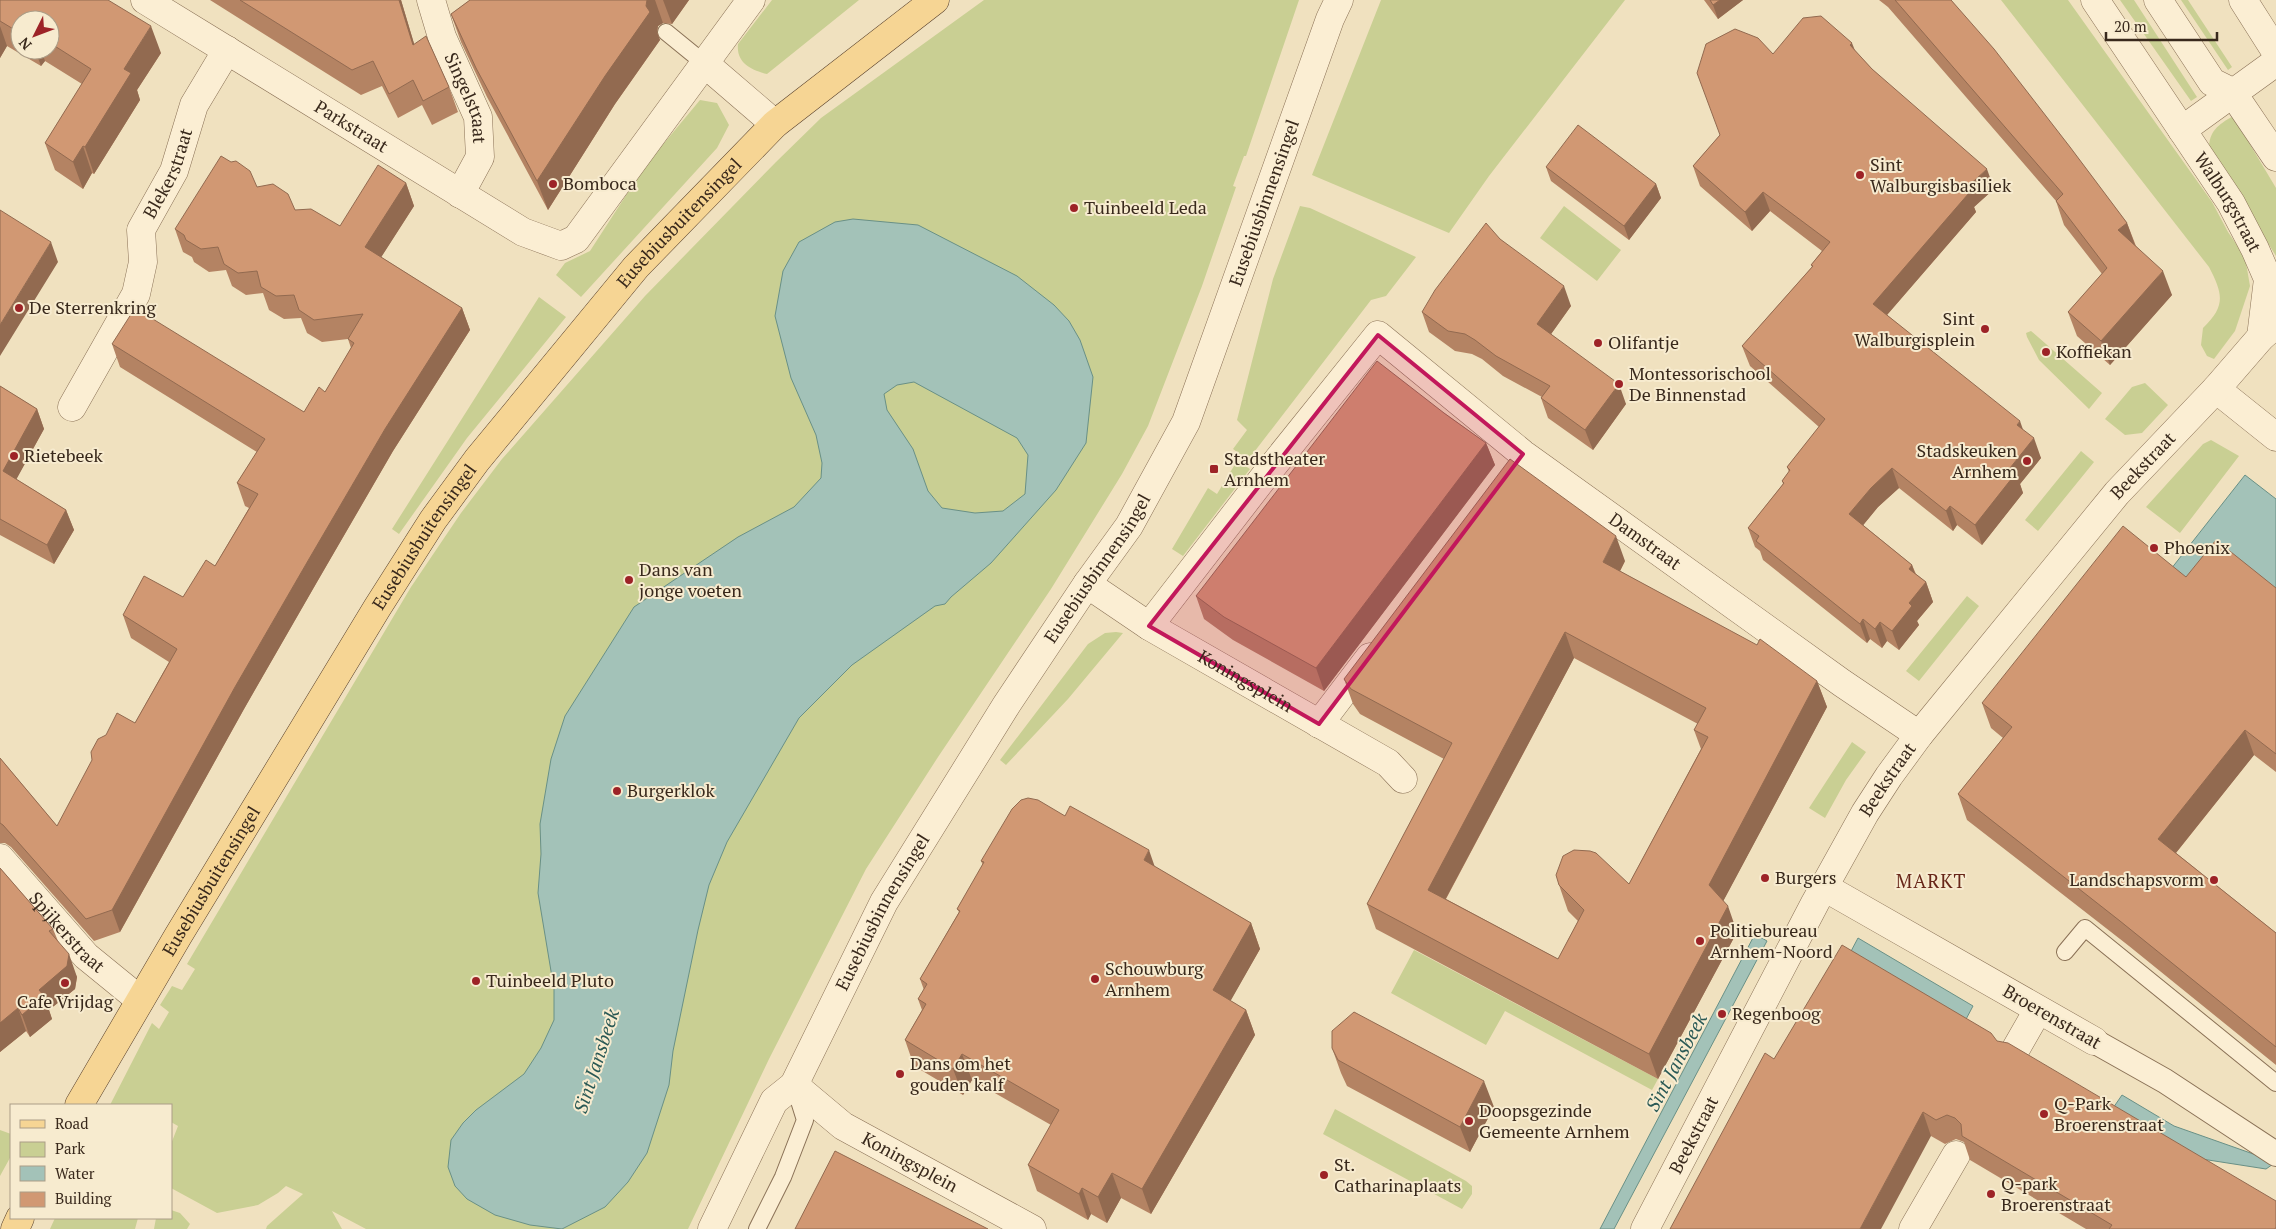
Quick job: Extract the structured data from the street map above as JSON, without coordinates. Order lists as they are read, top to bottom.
{
  "streets": {
    "main road": ["Eusebiusbuitensingel"],
    "street": [
      "Singelstraat",
      "Parkstraat",
      "Blekerstraat",
      "Eusebiusbinnensingel",
      "Walburgstraat",
      "Beekstraat",
      "Damstraat",
      "Koningsplein",
      "Spijkerstraat",
      "Broerenstraat"
    ]
  },
  "crossings": [
    ["Singelstraat", "Parkstraat"],
    ["Parkstraat", "Blekerstraat"],
    ["Eusebiusbinnensingel", "Koningsplein"],
    ["Walburgstraat", "Beekstraat"],
    ["Eusebiusbuitensingel", "Spijkerstraat"],
    ["Beekstraat", "Damstraat"],
    ["Beekstraat", "Broerenstraat"],
    ["Damstraat", "Koningsplein"]
  ],
  "districts": ["MARKT"],
  "water": ["Sint Jansbeek"],
  "places": {
    "other": [
      "Sint Walburgisbasiliek",
      "Bomboca",
      "Tuinbeeld Leda",
      "De Sterrenkring",
      "Sint Walburgisplein",
      "Olifantje",
      "Koffiekan",
      "Montessorischool De Binnenstad",
      "Rietebeek",
      "Stadskeuken Arnhem",
      "Phoenix",
      "Dans van jonge voeten",
      "Burgerklok",
      "Burgers",
      "Landschapsvorm",
      "Politiebureau Arnhem-Noord",
      "Schouwburg Arnhem",
      "Tuinbeeld Pluto",
      "Cafe Vrijdag",
      "Regenboog",
      "Dans om het gouden kalf",
      "Q-Park Broerenstraat",
      "Doopsgezinde Gemeente Arnhem",
      "St. Catharinaplaats",
      "Q-park Broerenstraat"
    ],
    "transit": ["Stadstheater Arnhem"]
  },
  "legend": [
    "Road",
    "Park",
    "Water",
    "Building"
  ],
  "scale_bar": "20 m",
  "north": "bottom left"
}
